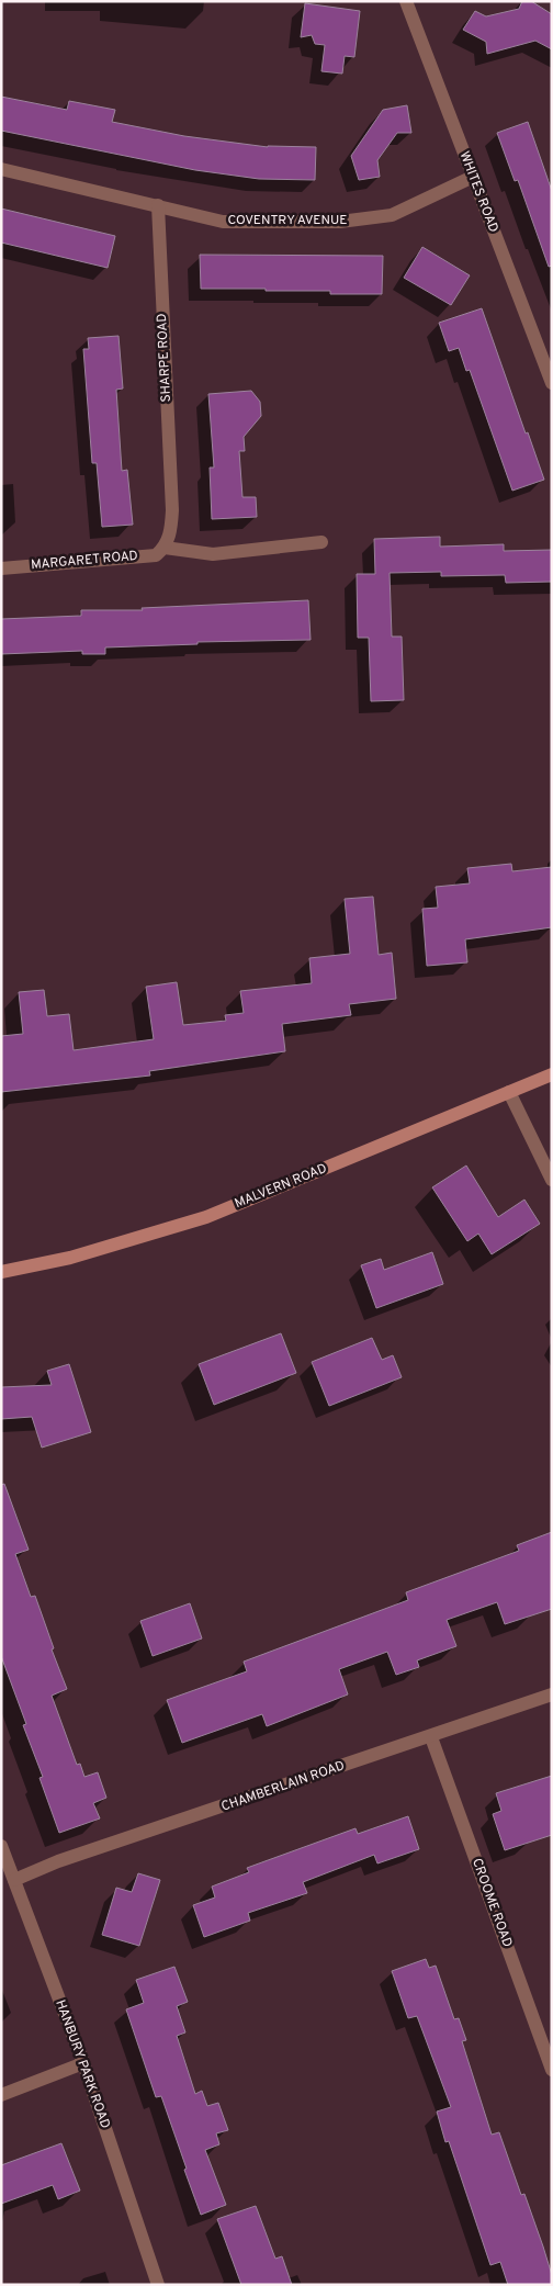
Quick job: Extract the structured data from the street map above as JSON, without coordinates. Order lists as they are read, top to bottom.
{
  "streets": {
    "main road": ["MALVERN ROAD"],
    "street": [
      "WHITES ROAD",
      "COVENTRY AVENUE",
      "SHARPE ROAD",
      "MARGARET ROAD",
      "CHAMBERLAIN ROAD",
      "CROOME ROAD",
      "HANBURY PARK ROAD"
    ]
  },
  "crossings": [
    ["WHITES ROAD", "COVENTRY AVENUE"],
    ["COVENTRY AVENUE", "SHARPE ROAD"],
    ["SHARPE ROAD", "MARGARET ROAD"],
    ["CHAMBERLAIN ROAD", "CROOME ROAD"],
    ["CHAMBERLAIN ROAD", "HANBURY PARK ROAD"]
  ]
}
